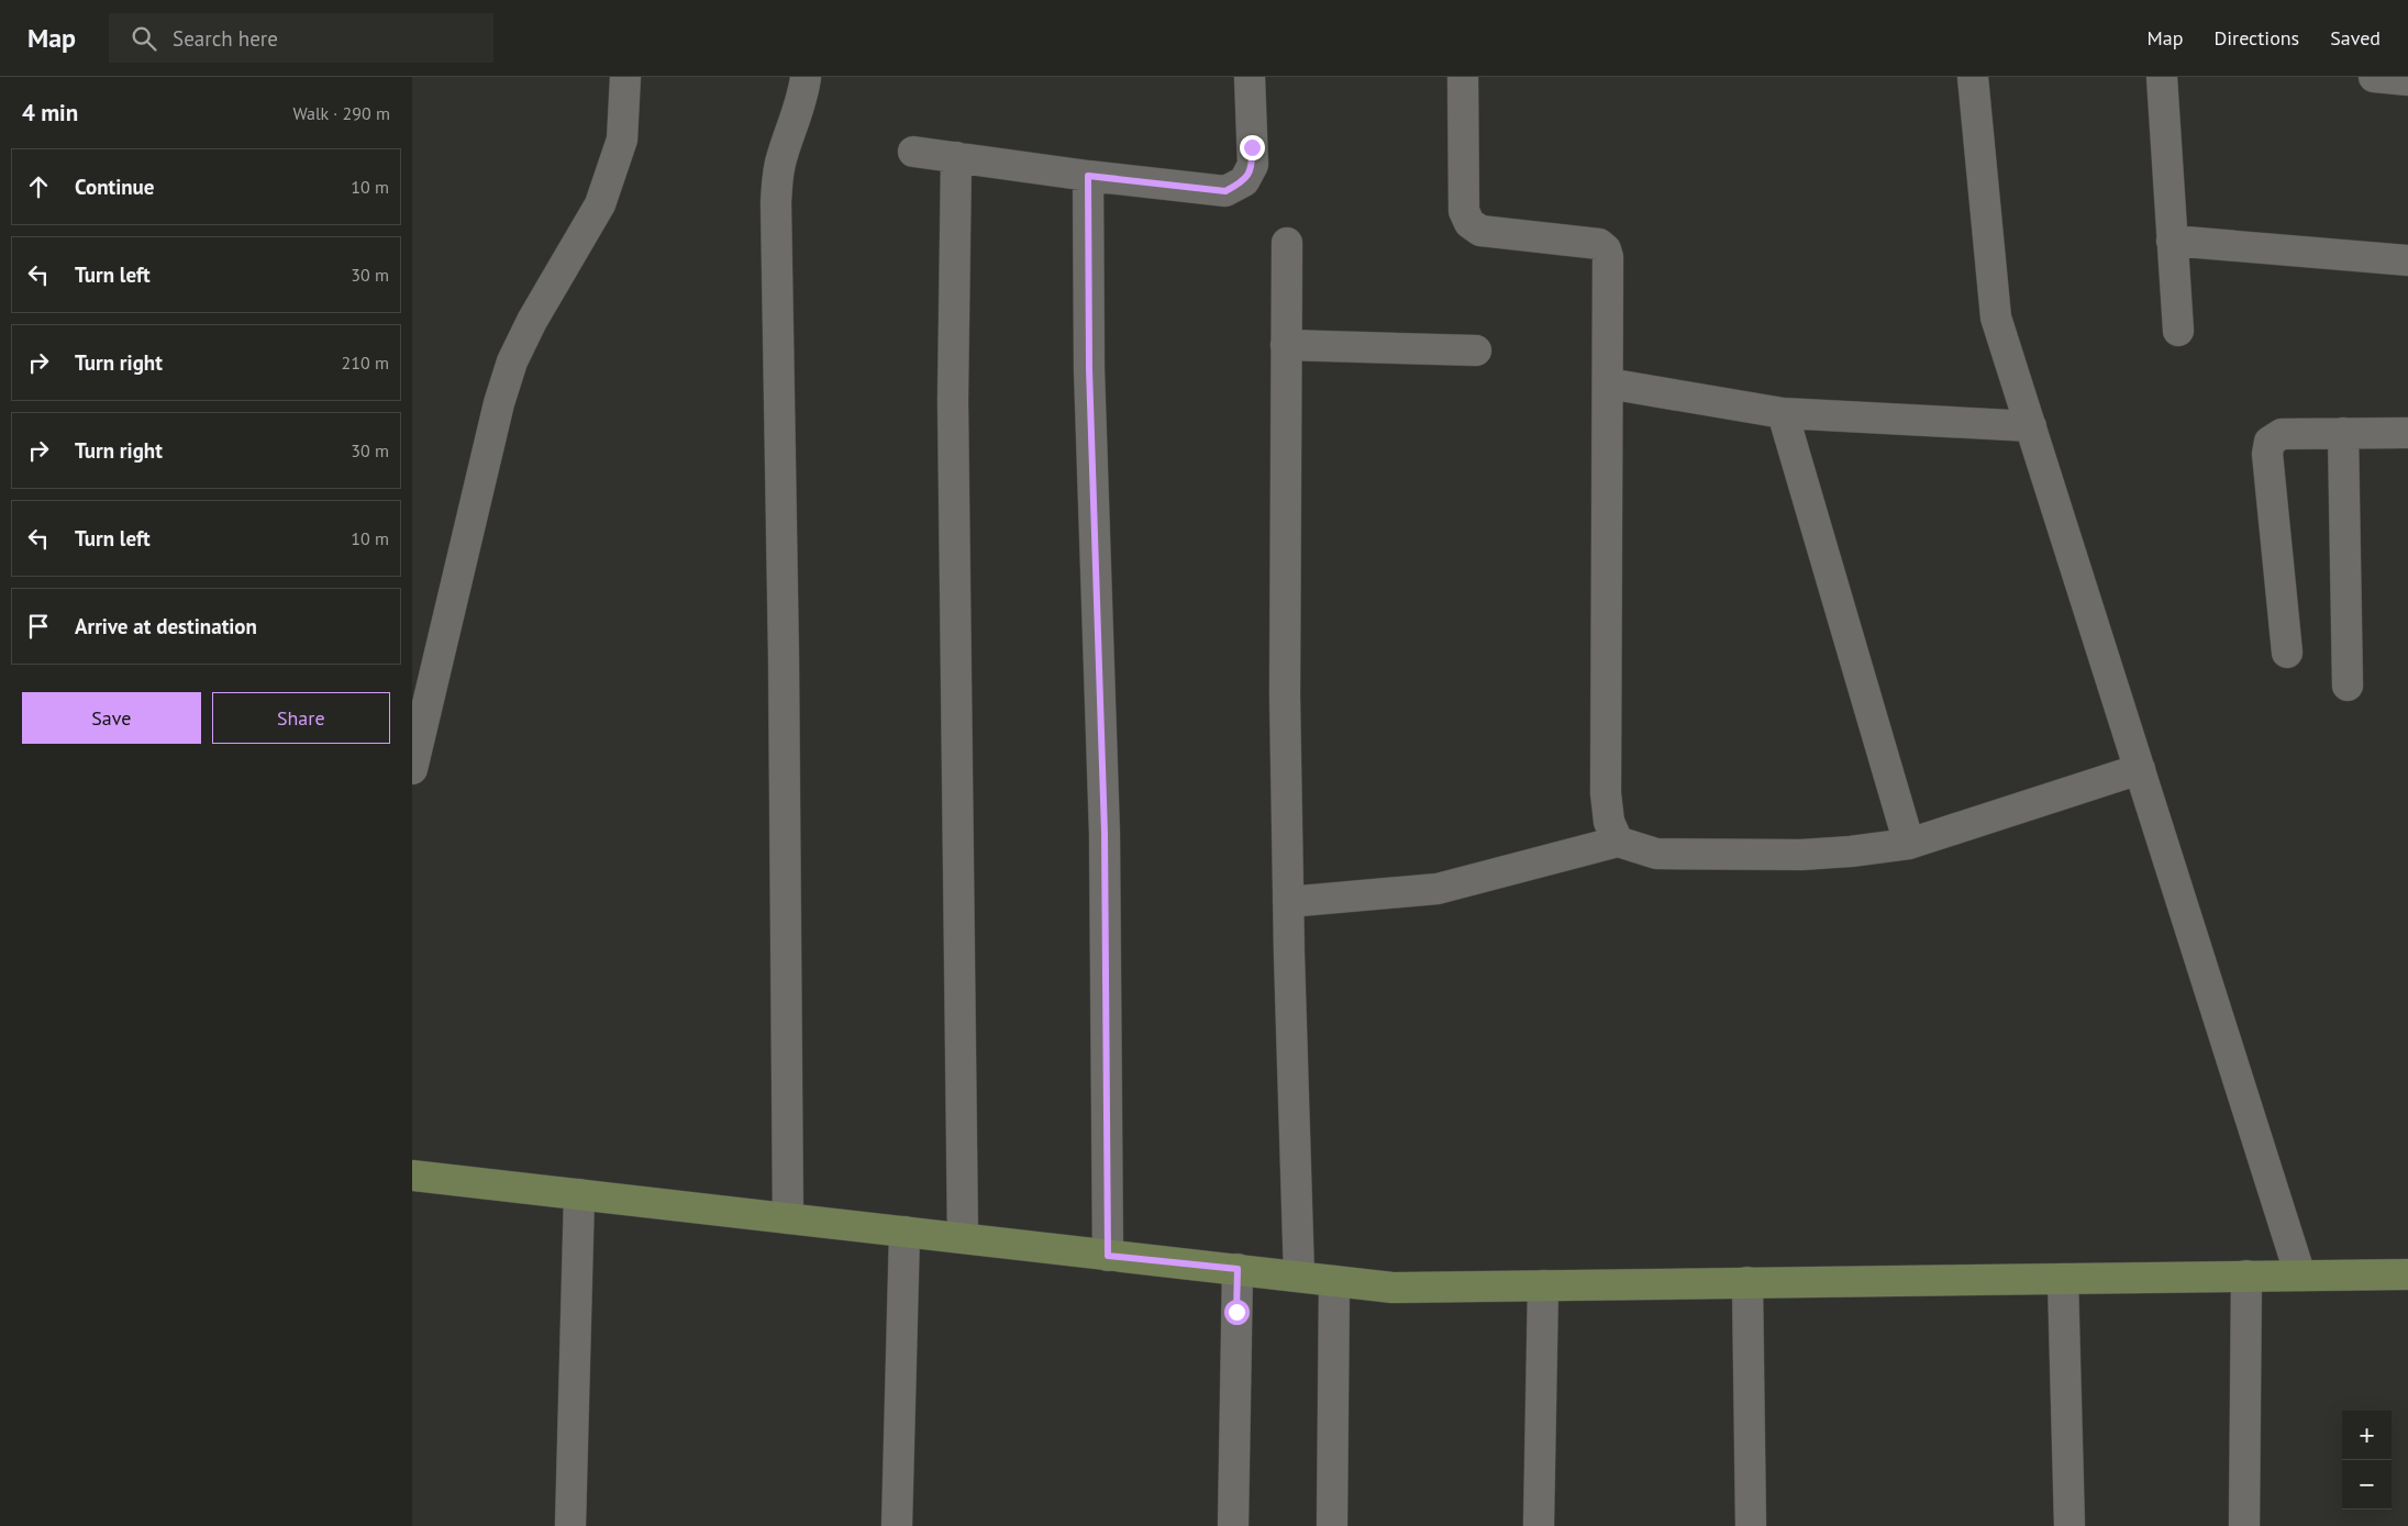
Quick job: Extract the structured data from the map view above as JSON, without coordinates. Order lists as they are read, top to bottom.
{
  "page": {
    "header": "Map",
    "search": "Search here",
    "nav": ["Map", "Directions", "Saved"],
    "heading": ["4 min", "Walk · 290 m"],
    "list": [
      ["Continue", "10 m"],
      ["Turn left", "30 m"],
      ["Turn right", "210 m"],
      ["Turn right", "30 m"],
      ["Turn left", "10 m"],
      "Arrive at destination"
    ],
    "buttons": ["Save", "Share"],
    "map_buttons": ["+", "−"]
  }
}
